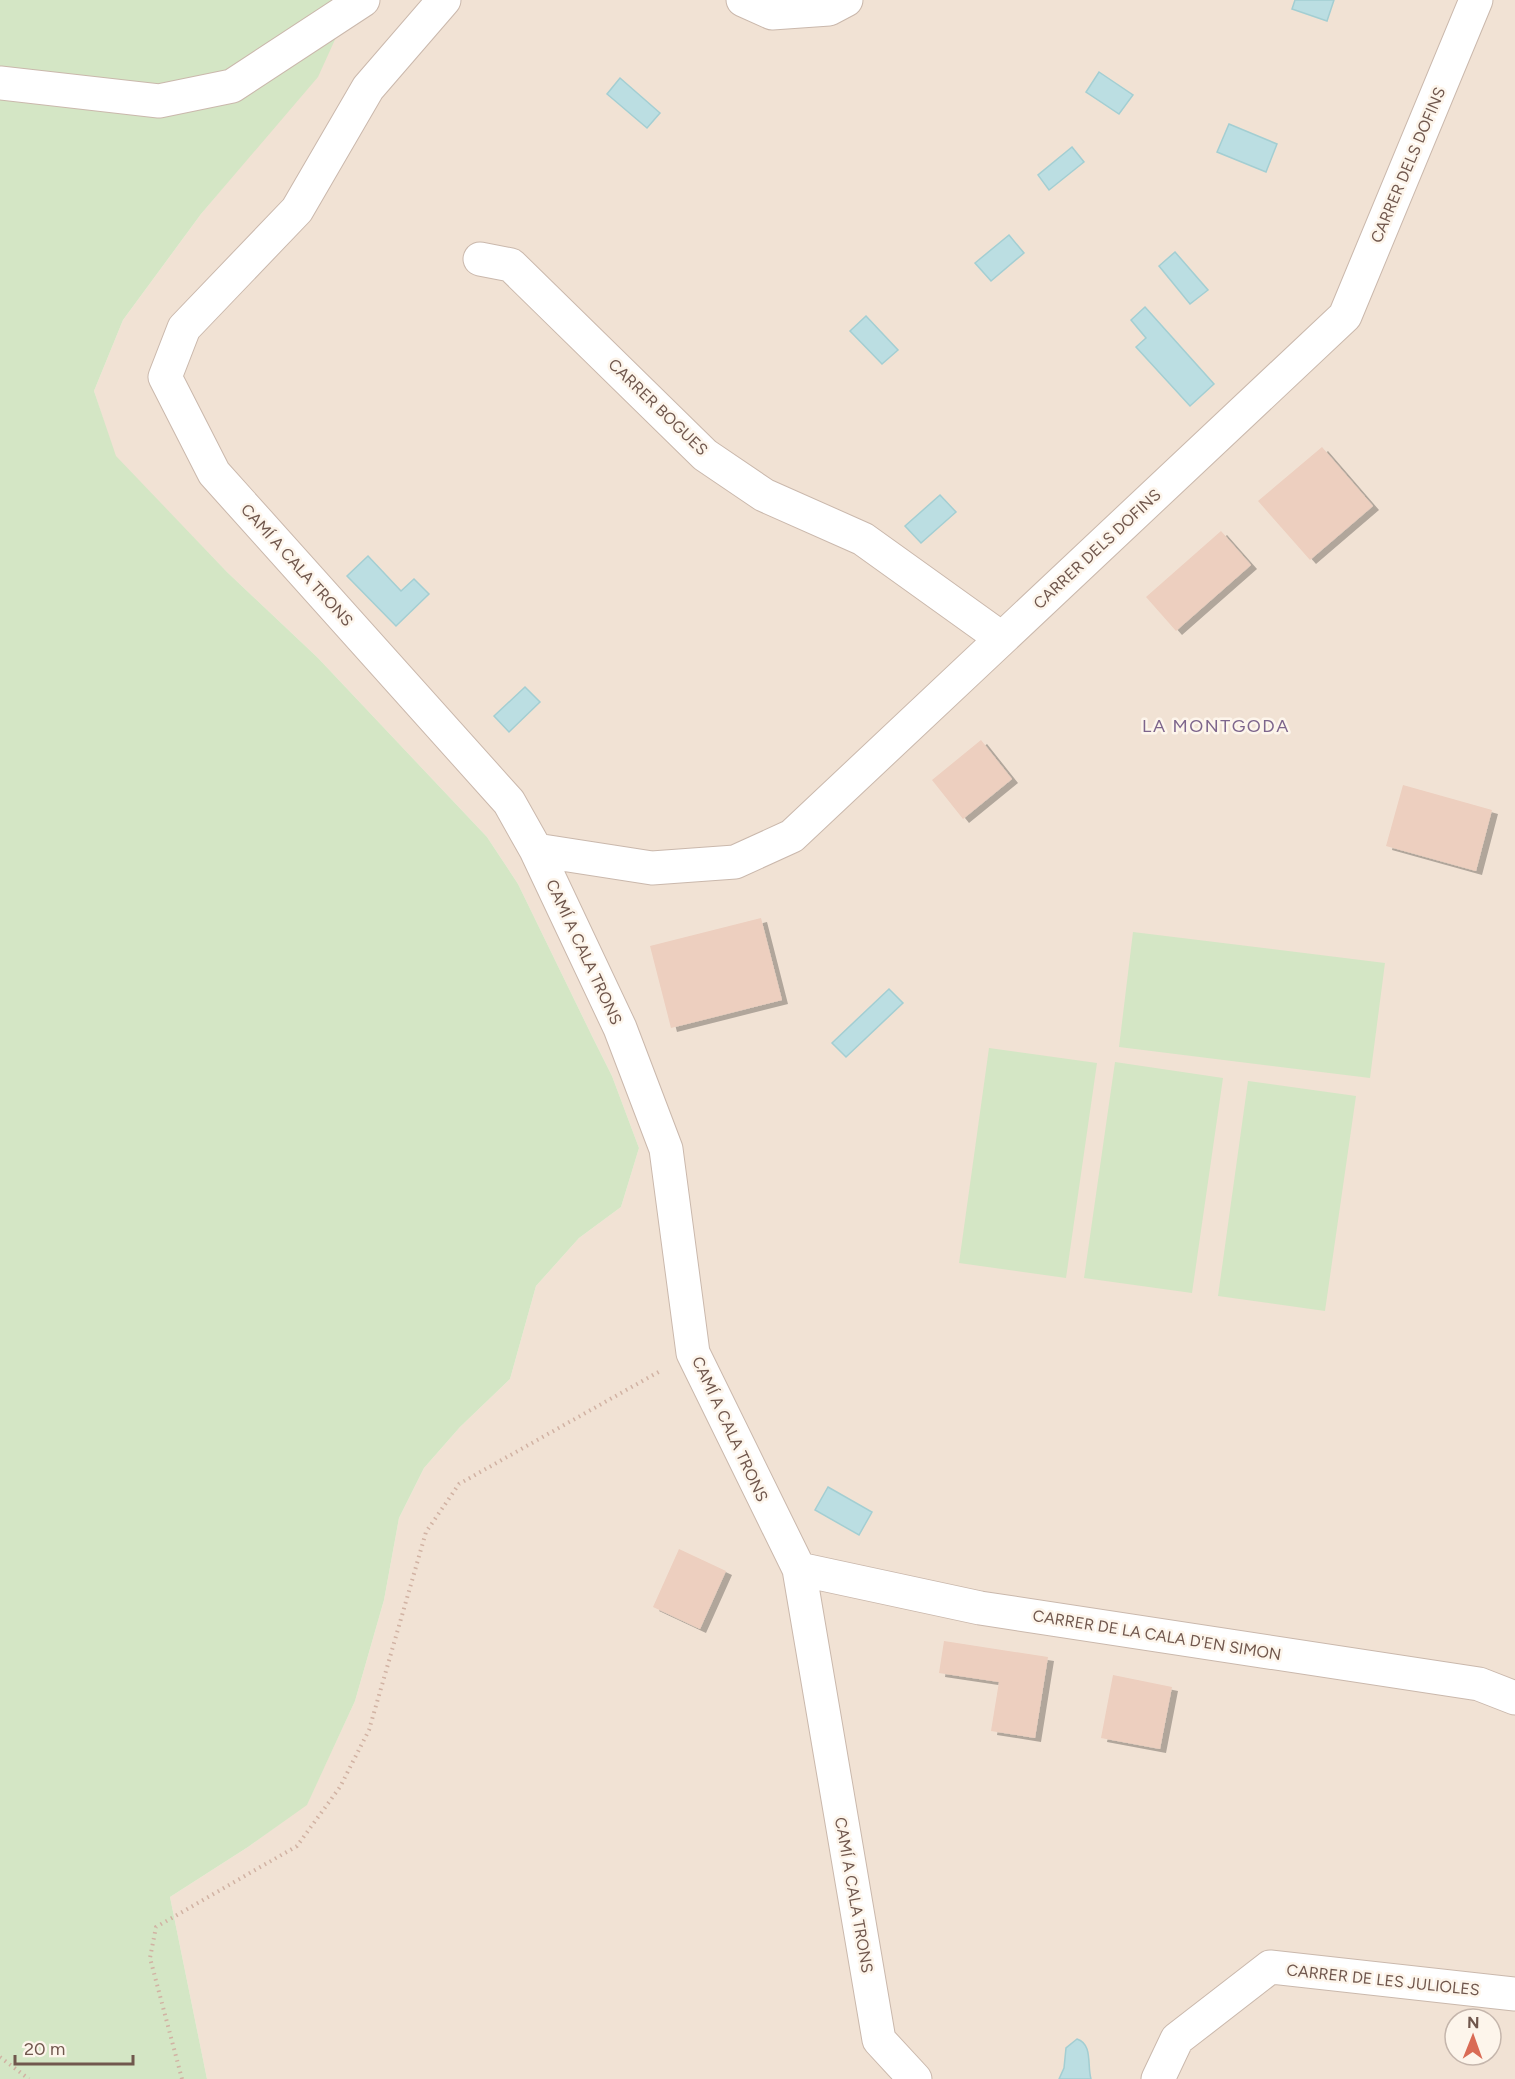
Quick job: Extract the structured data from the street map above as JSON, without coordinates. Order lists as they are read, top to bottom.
{
  "streets": {
    "street": [
      "CARRER DELS DOFINS",
      "CARRER BOGUES",
      "CAMÍ A CALA TRONS",
      "CARRER DE LA CALA D'EN SIMON",
      "CARRER DE LES JULIOLES"
    ]
  },
  "crossings": [
    ["CARRER DELS DOFINS", "CARRER BOGUES"],
    ["CARRER DELS DOFINS", "CAMÍ A CALA TRONS"],
    ["CAMÍ A CALA TRONS", "CARRER DE LA CALA D'EN SIMON"]
  ],
  "districts": ["LA MONTGODA"],
  "scale_bar": "20 m",
  "north": "top"
}
